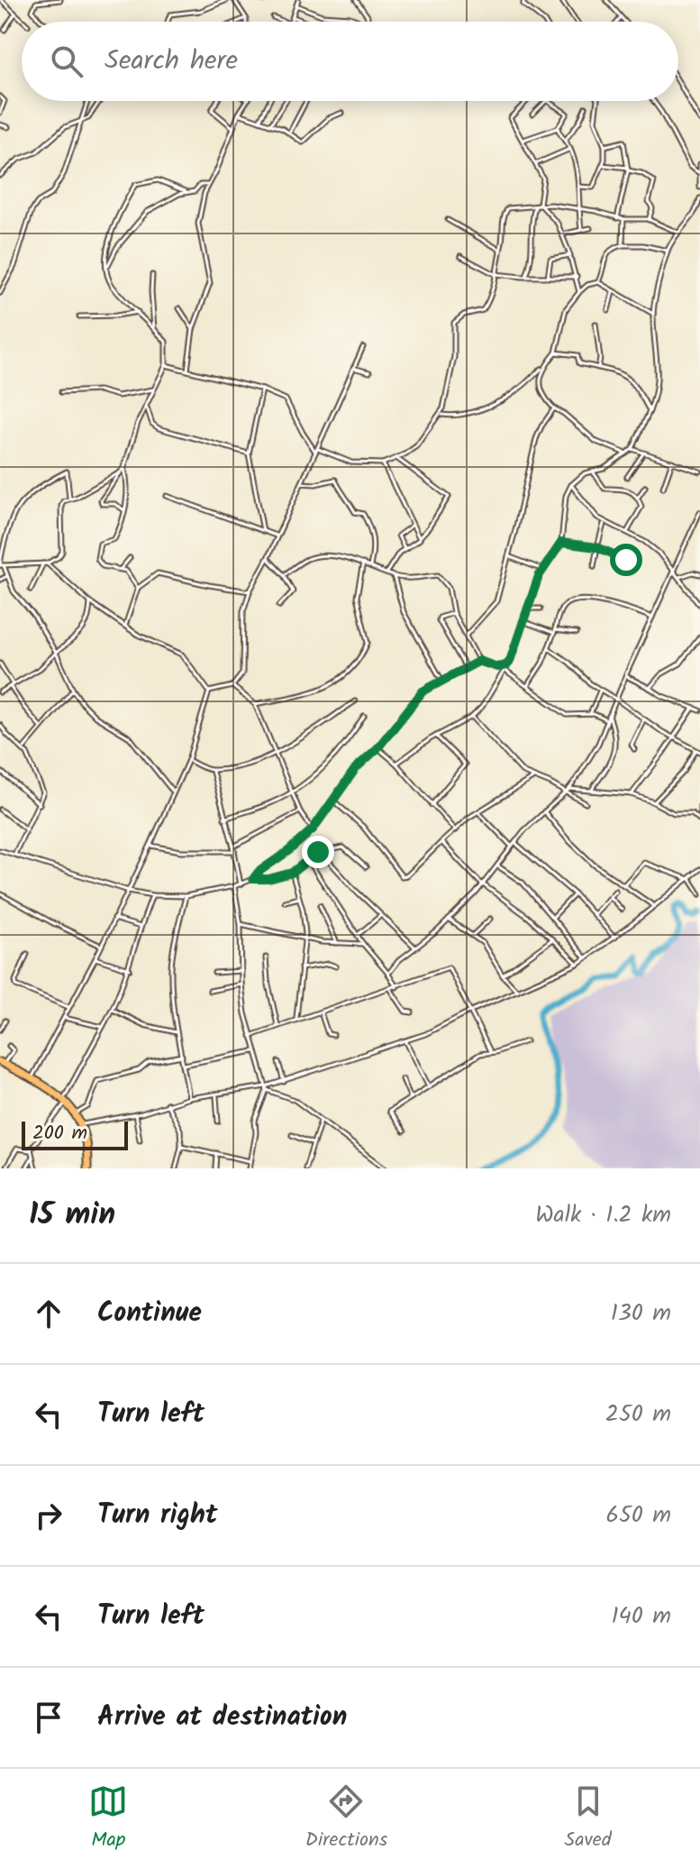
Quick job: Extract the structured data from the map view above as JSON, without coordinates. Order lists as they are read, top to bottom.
{
  "scale_bar": "200 m",
  "page": {
    "search": "Search here",
    "scale": "200 m",
    "heading": ["15 min", "Walk · 1.2 km"],
    "list": [
      ["Continue", "130 m"],
      ["Turn left", "250 m"],
      ["Turn right", "650 m"],
      ["Turn left", "140 m"],
      "Arrive at destination"
    ],
    "nav": ["Map", "Directions", "Saved"]
  }
}
